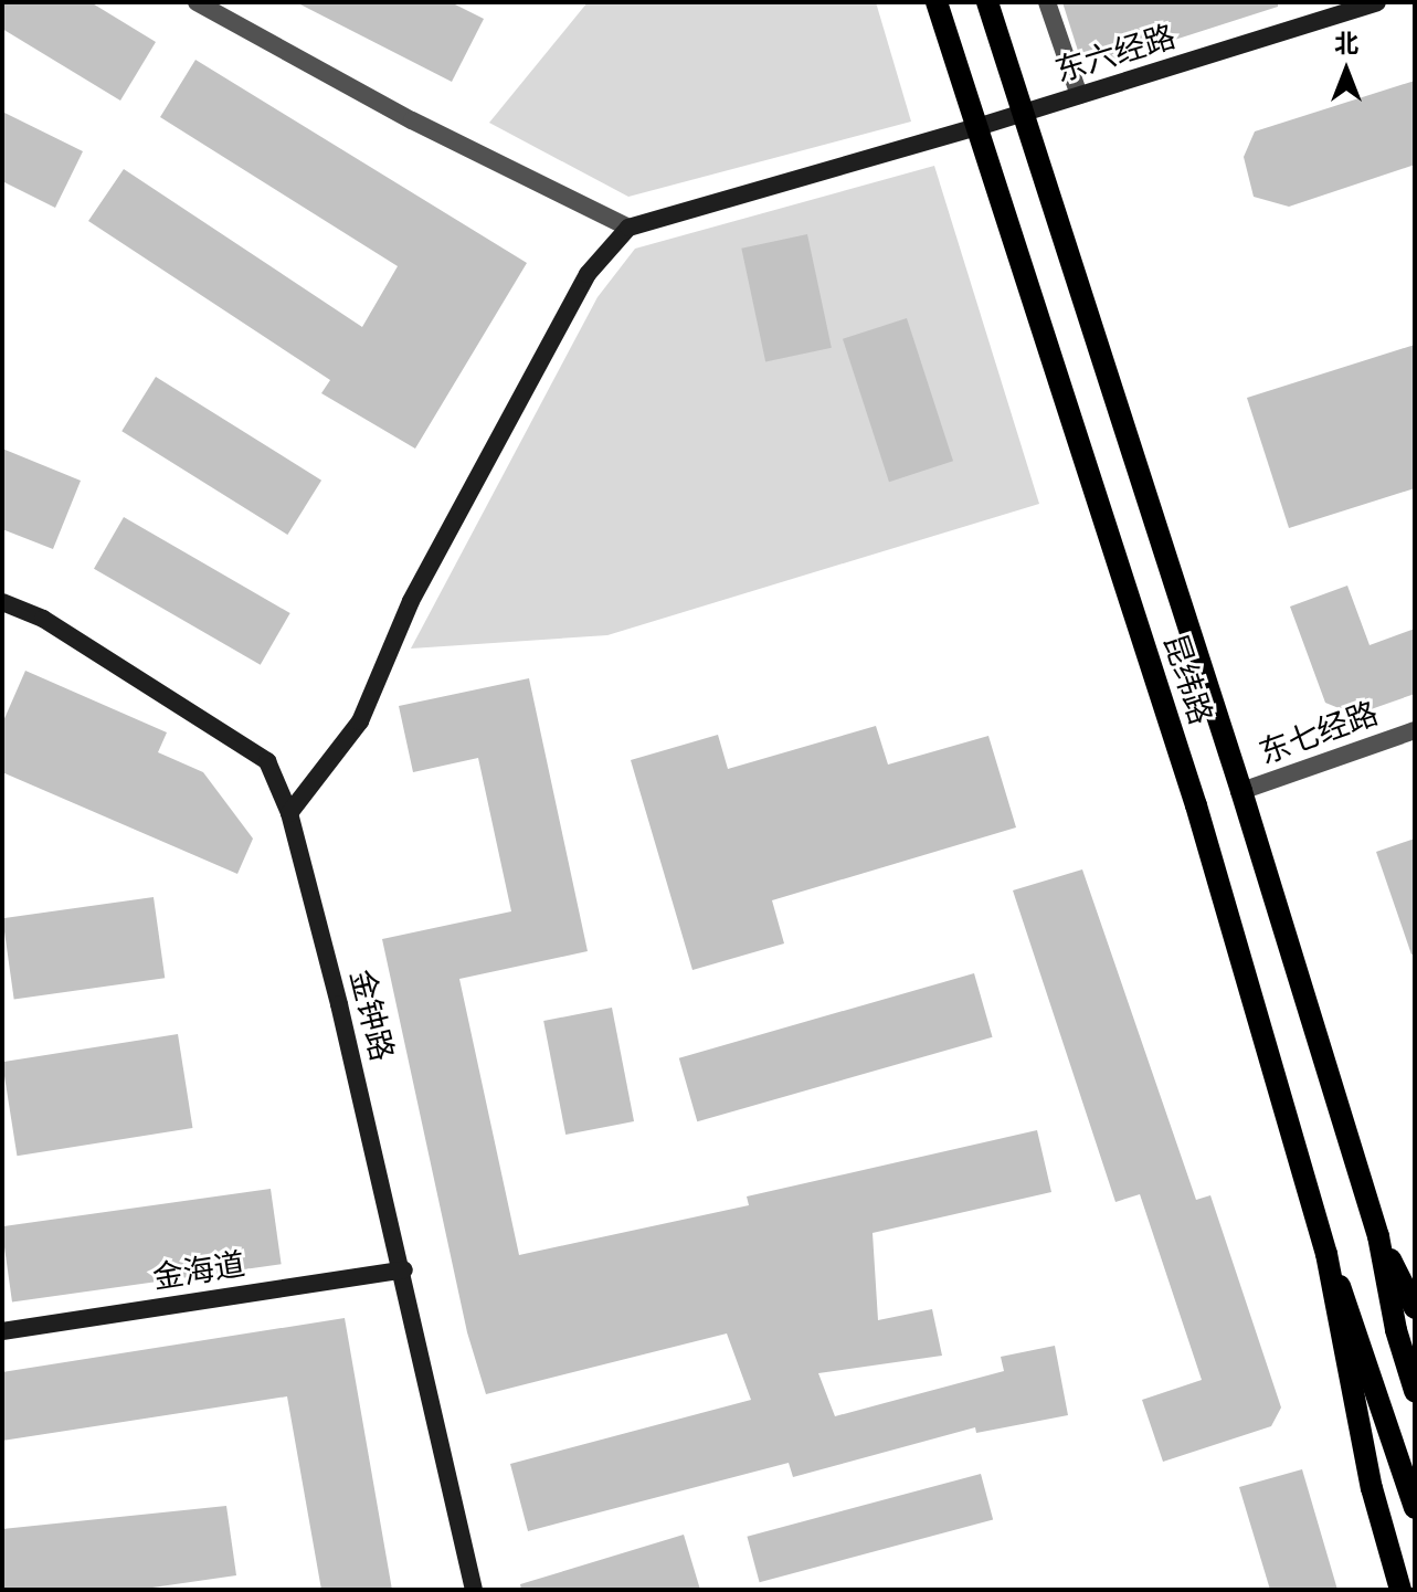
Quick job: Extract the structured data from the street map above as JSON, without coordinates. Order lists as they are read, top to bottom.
{
  "streets": {
    "main road": ["昆纬路"],
    "street": [
      "东六经路",
      "东七经路",
      "金钟路",
      "金海道"
    ]
  },
  "crossings": [
    ["东六经路", "昆纬路"],
    ["昆纬路", "东七经路"],
    ["金钟路", "金海道"]
  ],
  "north": "top"
}
